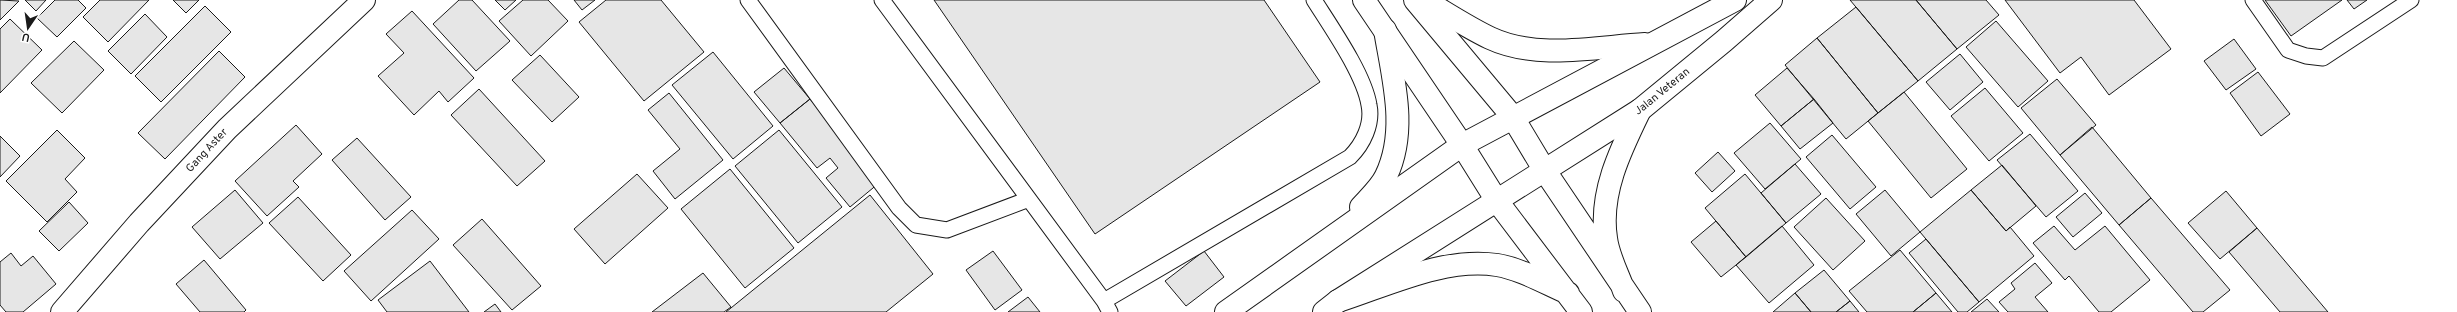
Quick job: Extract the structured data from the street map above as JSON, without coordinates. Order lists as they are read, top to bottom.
{
  "streets": {
    "main road": ["Jalan Veteran", "Gang Aster"]
  },
  "north": "bottom"
}
